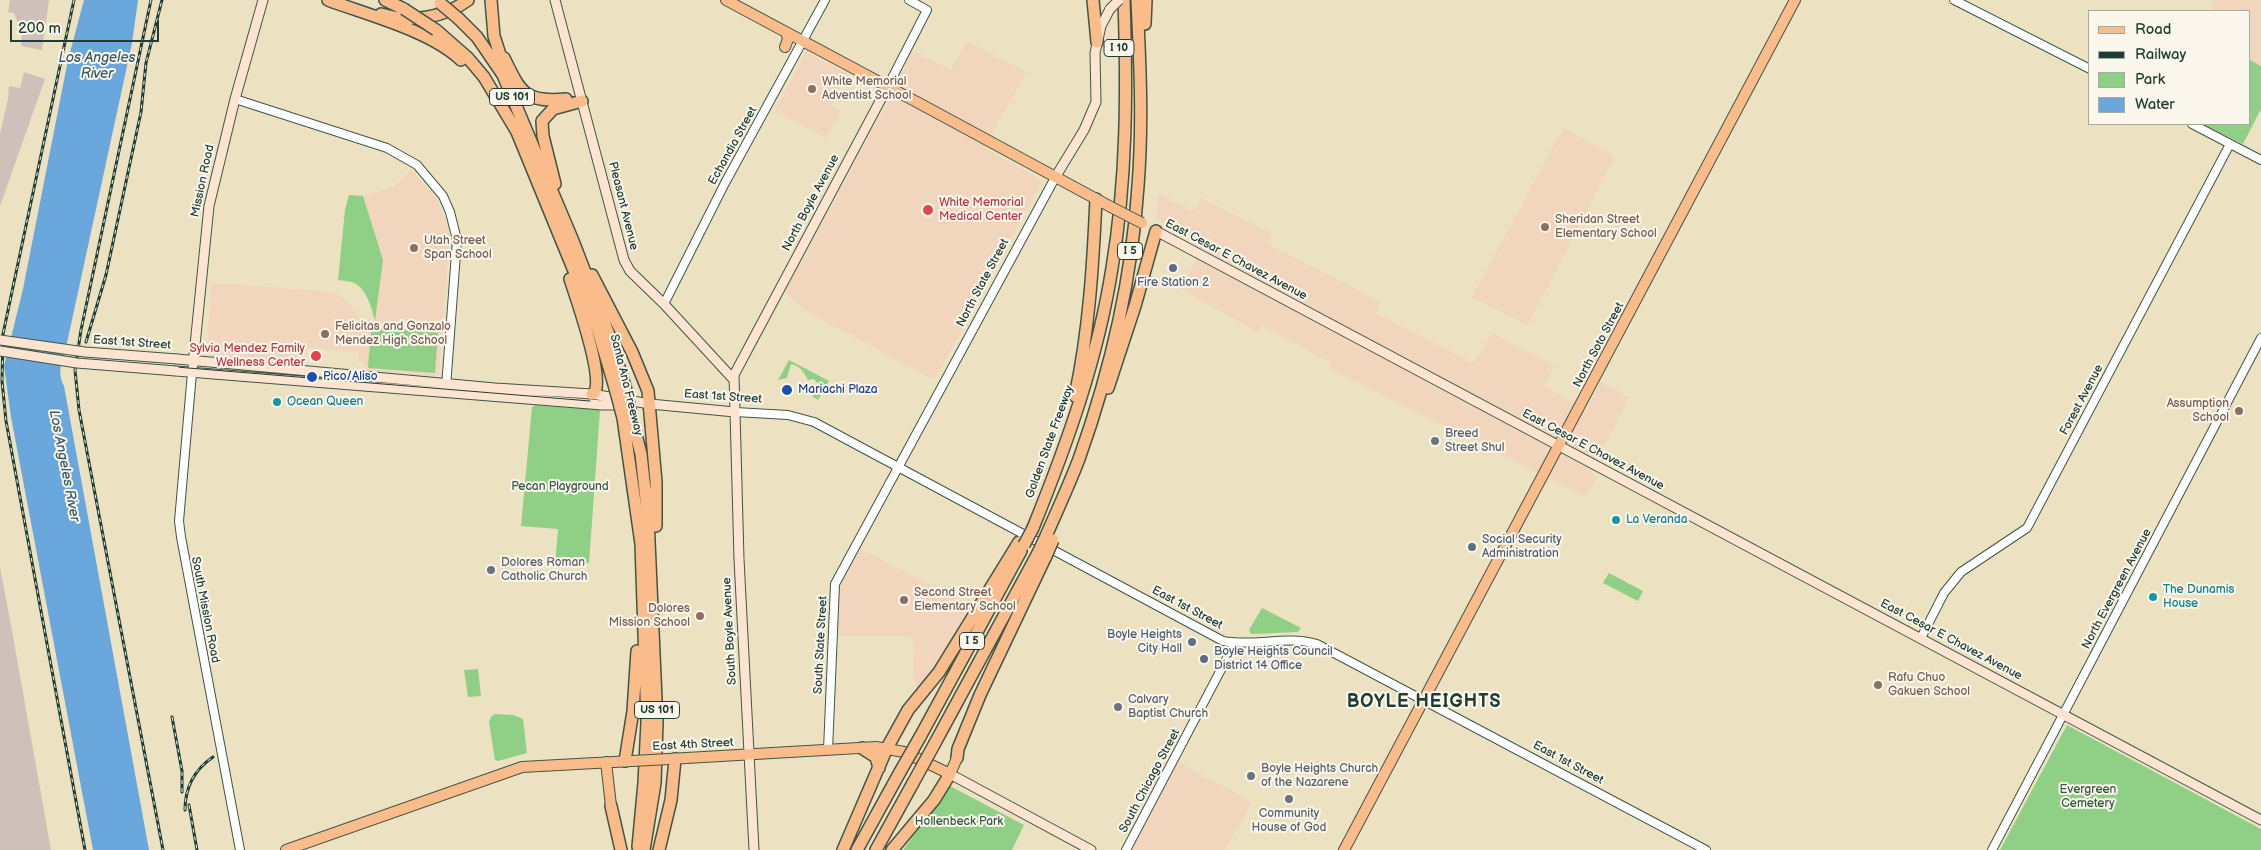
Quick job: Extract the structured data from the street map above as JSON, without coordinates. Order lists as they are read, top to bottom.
{
  "streets": {
    "highway": [
      "I 10",
      "US 101",
      "I 5",
      "Santa Ana Freeway",
      "Golden State Freeway"
    ],
    "main road": [
      "Mission Road",
      "North Boyle Avenue",
      "Pleasant Avenue",
      "East Cesar E Chavez Avenue",
      "North State Street",
      "East 1st Street",
      "North Soto Street",
      "South Boyle Avenue",
      "East 4th Street"
    ],
    "street": [
      "Echandia Street",
      "Forest Avenue",
      "North Evergreen Avenue",
      "South Mission Road",
      "South State Street",
      "South Chicago Street"
    ]
  },
  "crossings": [
    ["I 10", "I 5"],
    ["I 10", "North State Street"],
    ["I 10", "Golden State Freeway"],
    ["Echandia Street", "Pleasant Avenue"],
    ["Echandia Street", "East Cesar E Chavez Avenue"],
    ["Mission Road", "East 1st Street"],
    ["Mission Road", "South Mission Road"],
    ["North Boyle Avenue", "Pleasant Avenue"],
    ["North Boyle Avenue", "East Cesar E Chavez Avenue"],
    ["North Boyle Avenue", "East 1st Street"],
    ["North Boyle Avenue", "South Boyle Avenue"],
    ["East Cesar E Chavez Avenue", "North State Street"],
    ["East Cesar E Chavez Avenue", "North Soto Street"],
    ["East Cesar E Chavez Avenue", "Forest Avenue"],
    ["East Cesar E Chavez Avenue", "North Evergreen Avenue"],
    ["North State Street", "East 1st Street"],
    ["North State Street", "South State Street"],
    ["East 1st Street", "North Soto Street"],
    ["East 1st Street", "South Mission Road"],
    ["East 1st Street", "South Boyle Avenue"],
    ["East 1st Street", "South State Street"],
    ["East 1st Street", "South Chicago Street"],
    ["South Boyle Avenue", "East 4th Street"],
    ["South State Street", "East 4th Street"]
  ],
  "districts": ["BOYLE HEIGHTS"],
  "water": ["Los Angeles River"],
  "parks": ["Pecan Playground", "Evergreen Cemetery", "Hollenbeck Park"],
  "places": [
    "White Memorial Adventist School",
    "White Memorial Medical Center",
    "Sheridan Street Elementary School",
    "Utah Street Span School",
    "Fire Station 2",
    "Felicitas and Gonzalo Mendez High School",
    "Sylvia Mendez Family Wellness Center",
    "Pico/Aliso",
    "Mariachi Plaza",
    "Ocean Queen",
    "Assumption School",
    "Breed Street Shul",
    "La Veranda",
    "Social Security Administration",
    "Dolores Roman Catholic Church",
    "The Dunamis House",
    "Second Street Elementary School",
    "Dolores Mission School",
    "Boyle Heights City Hall",
    "Boyle Heights Council District 14 Office",
    "Rafu Chuo Gakuen School",
    "Calvary Baptist Church",
    "Boyle Heights Church of the Nazarene",
    "Community House of God"
  ],
  "legend": [
    "Road",
    "Railway",
    "Park",
    "Water"
  ],
  "scale_bar": "200 m"
}
